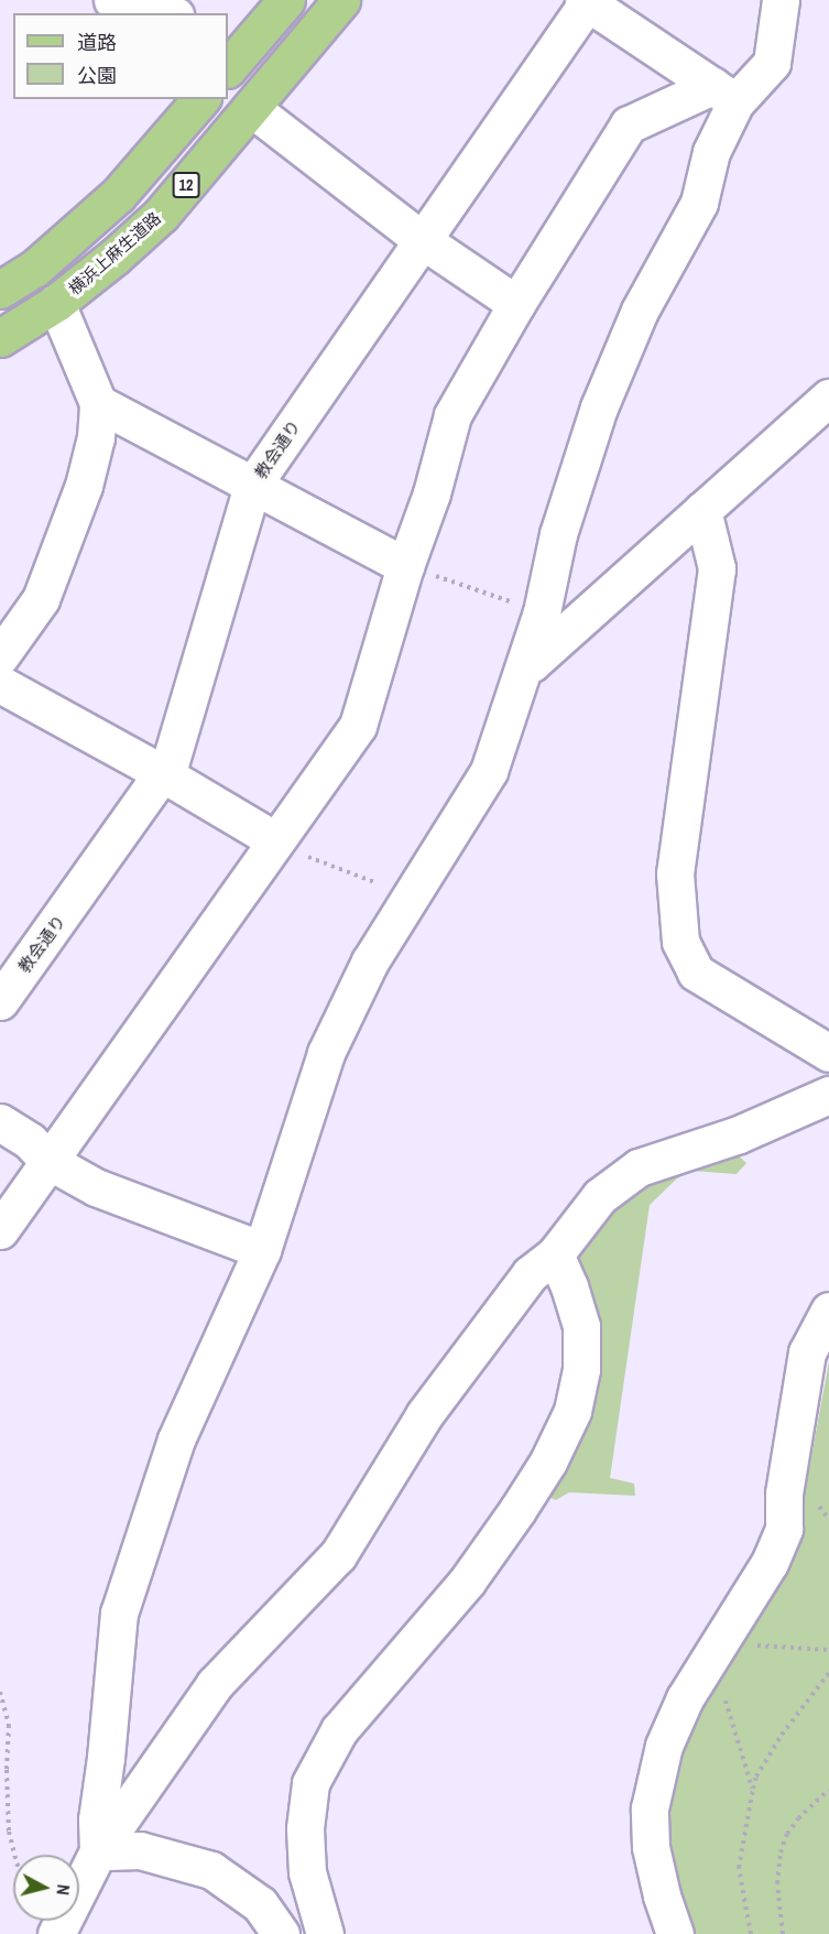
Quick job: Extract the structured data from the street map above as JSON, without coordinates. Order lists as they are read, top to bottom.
{
  "streets": {
    "main road": ["12", "横浜上麻生道路"],
    "street": ["教会通り"]
  },
  "legend": ["道路", "公園"],
  "north": "right"
}
